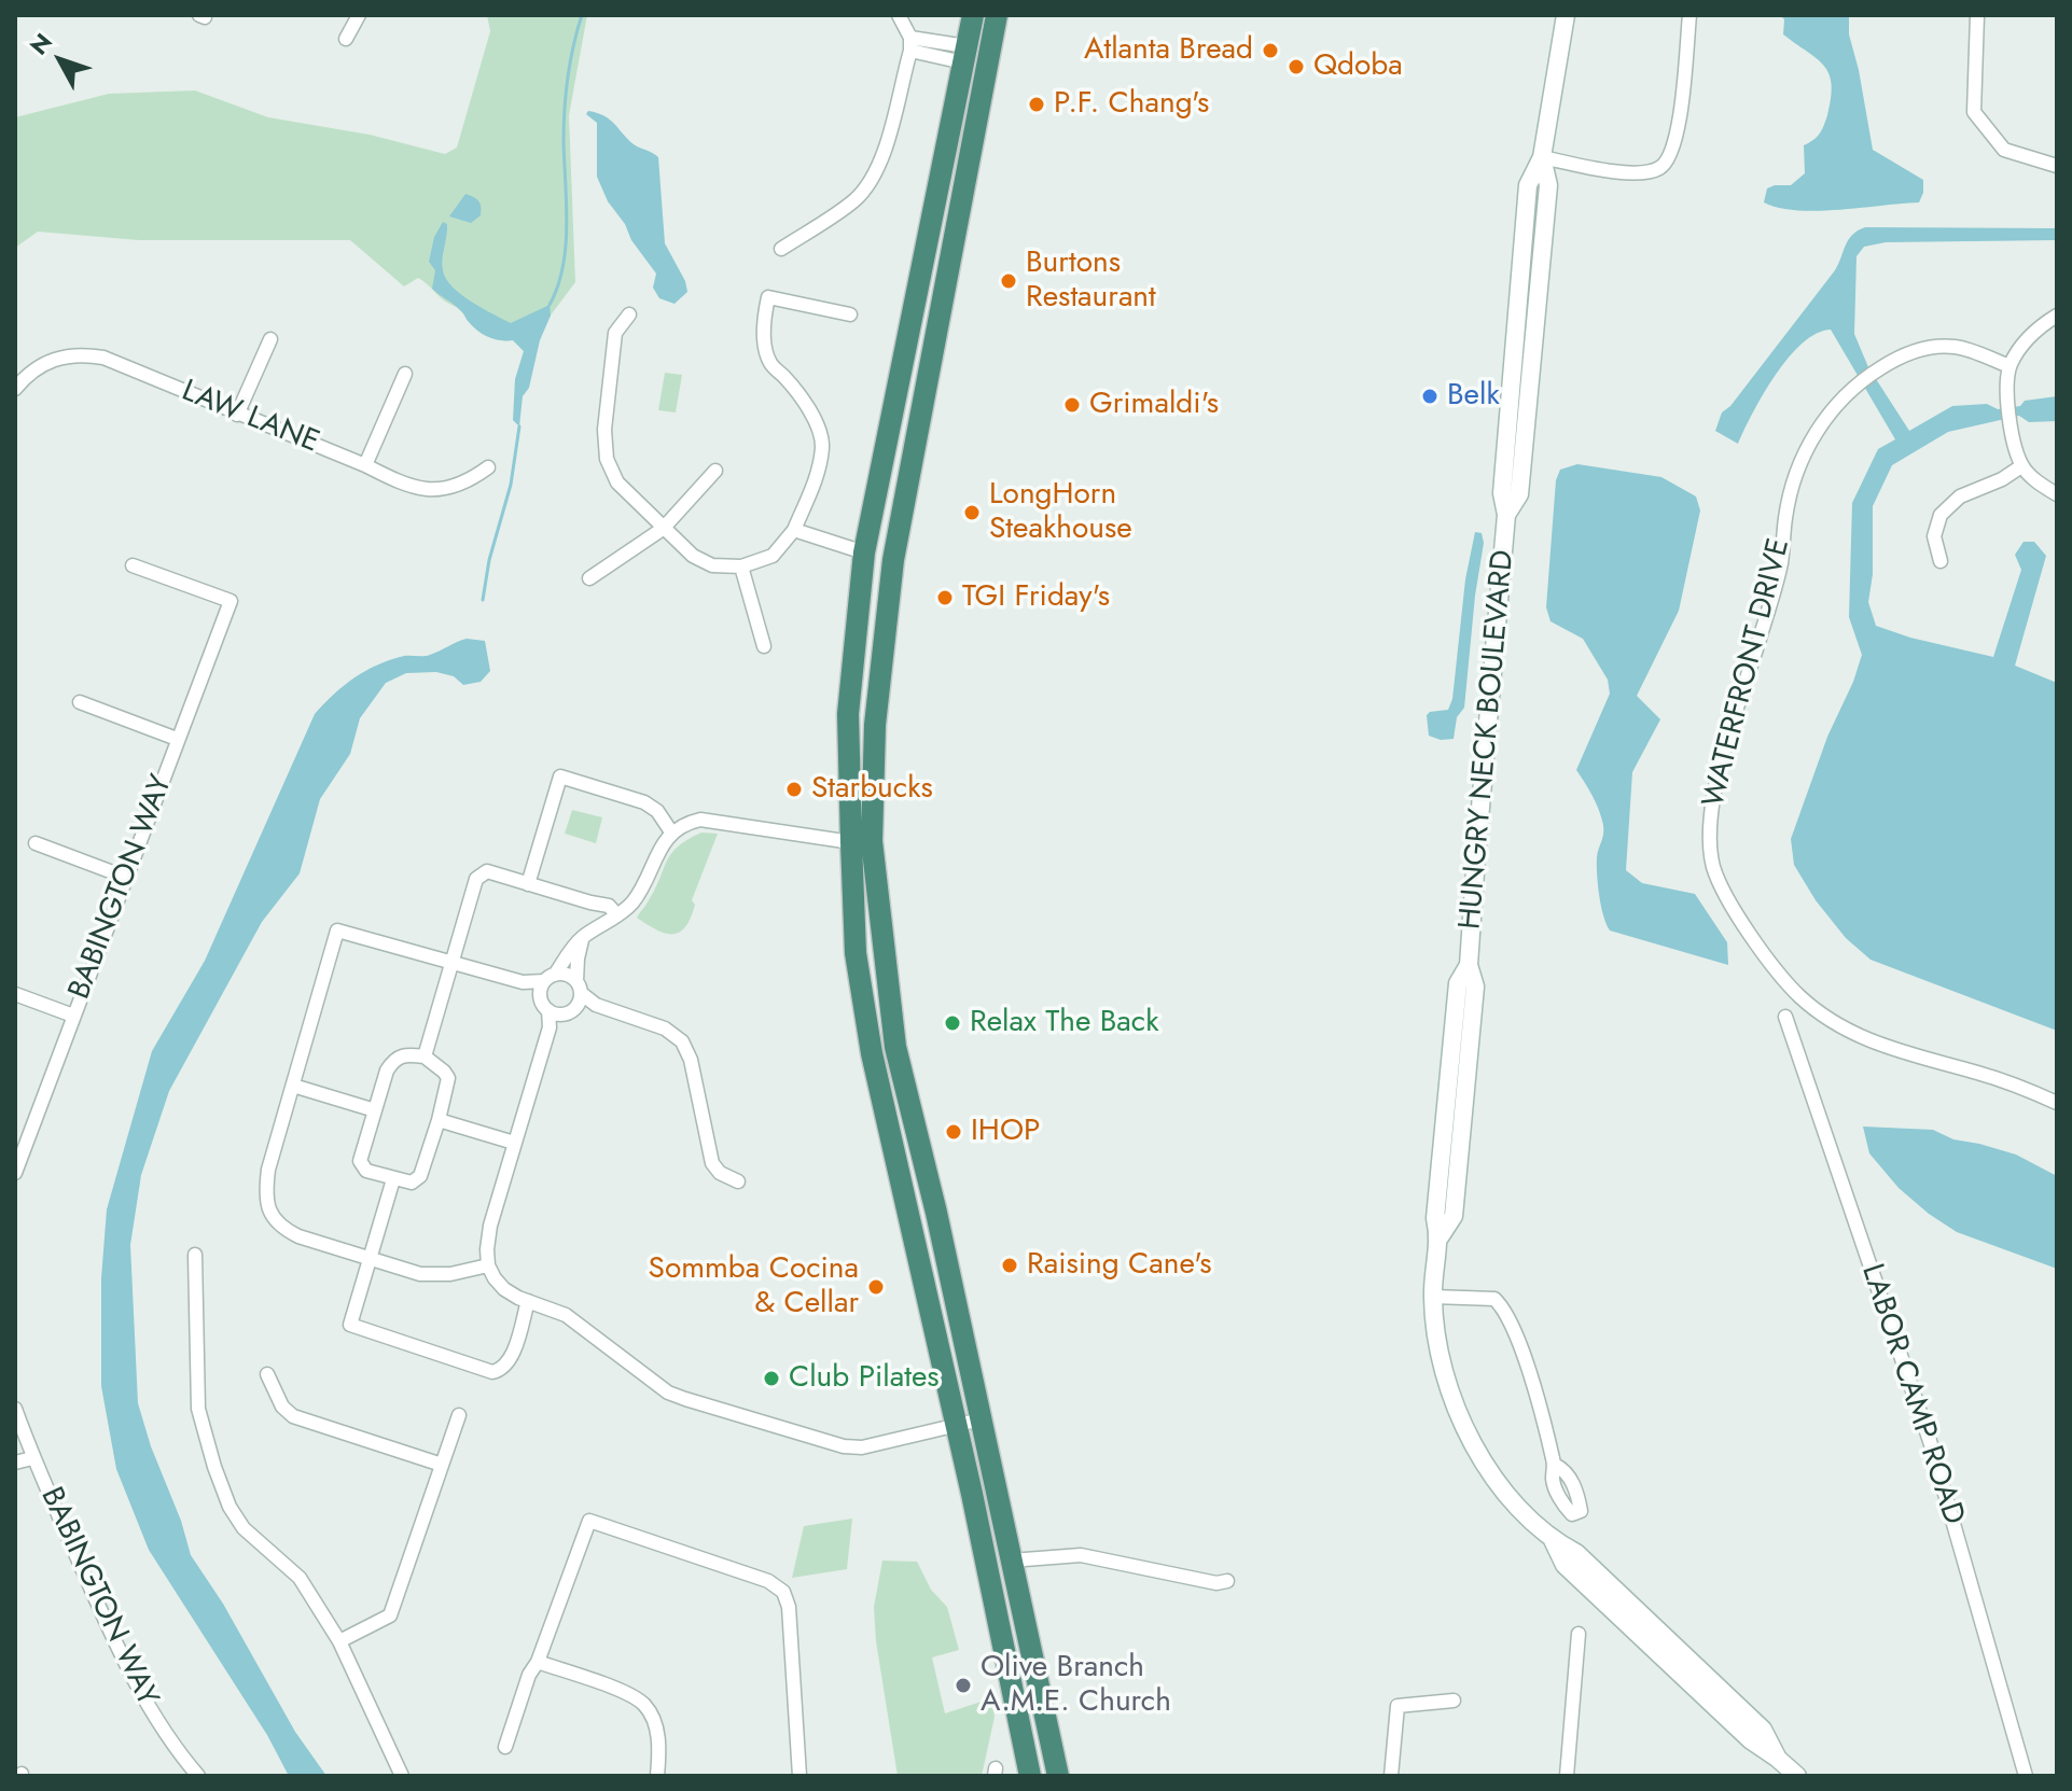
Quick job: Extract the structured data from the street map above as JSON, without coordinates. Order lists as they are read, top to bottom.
{
  "streets": {
    "main road": ["HUNGRY NECK BOULEVARD"],
    "street": [
      "LAW LANE",
      "WATERFRONT DRIVE",
      "BABINGTON WAY",
      "LABOR CAMP ROAD"
    ]
  },
  "places": [
    "Atlanta Bread",
    "Qdoba",
    "P.F. Chang's",
    "Burtons Restaurant",
    "Belk",
    "Grimaldi's",
    "LongHorn Steakhouse",
    "TGI Friday's",
    "Starbucks",
    "Relax The Back",
    "IHOP",
    "Raising Cane's",
    "Sommba Cocina & Cellar",
    "Club Pilates",
    "Olive Branch A.M.E. Church"
  ],
  "north": "top left"
}
